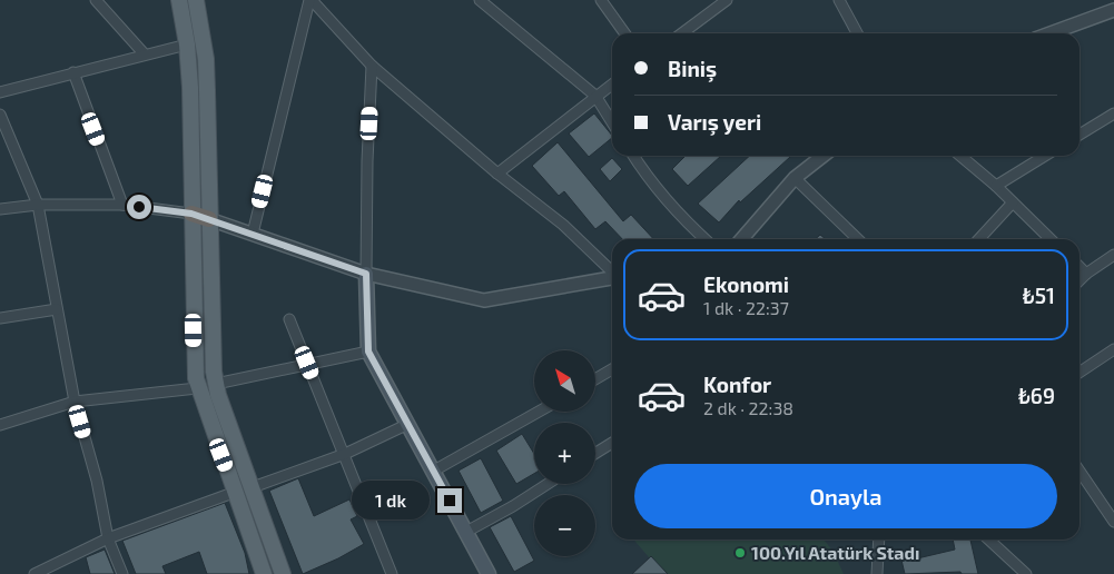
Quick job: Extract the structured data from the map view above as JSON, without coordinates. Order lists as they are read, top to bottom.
{
  "places": ["100.Yıl Atatürk Stadı"],
  "north": "top left",
  "page": {
    "banner": ["Biniş", "Varış yeri"],
    "list": [
      {
        "name": "Ekonomi",
        "note": "1 dk · 22:37",
        "value": "₺51"
      },
      {
        "name": "Konfor",
        "note": "2 dk · 22:38",
        "value": "₺69"
      }
    ],
    "map_buttons": ["+", "−"],
    "buttons": "Onayla",
    "bubble": "1 dk"
  }
}
